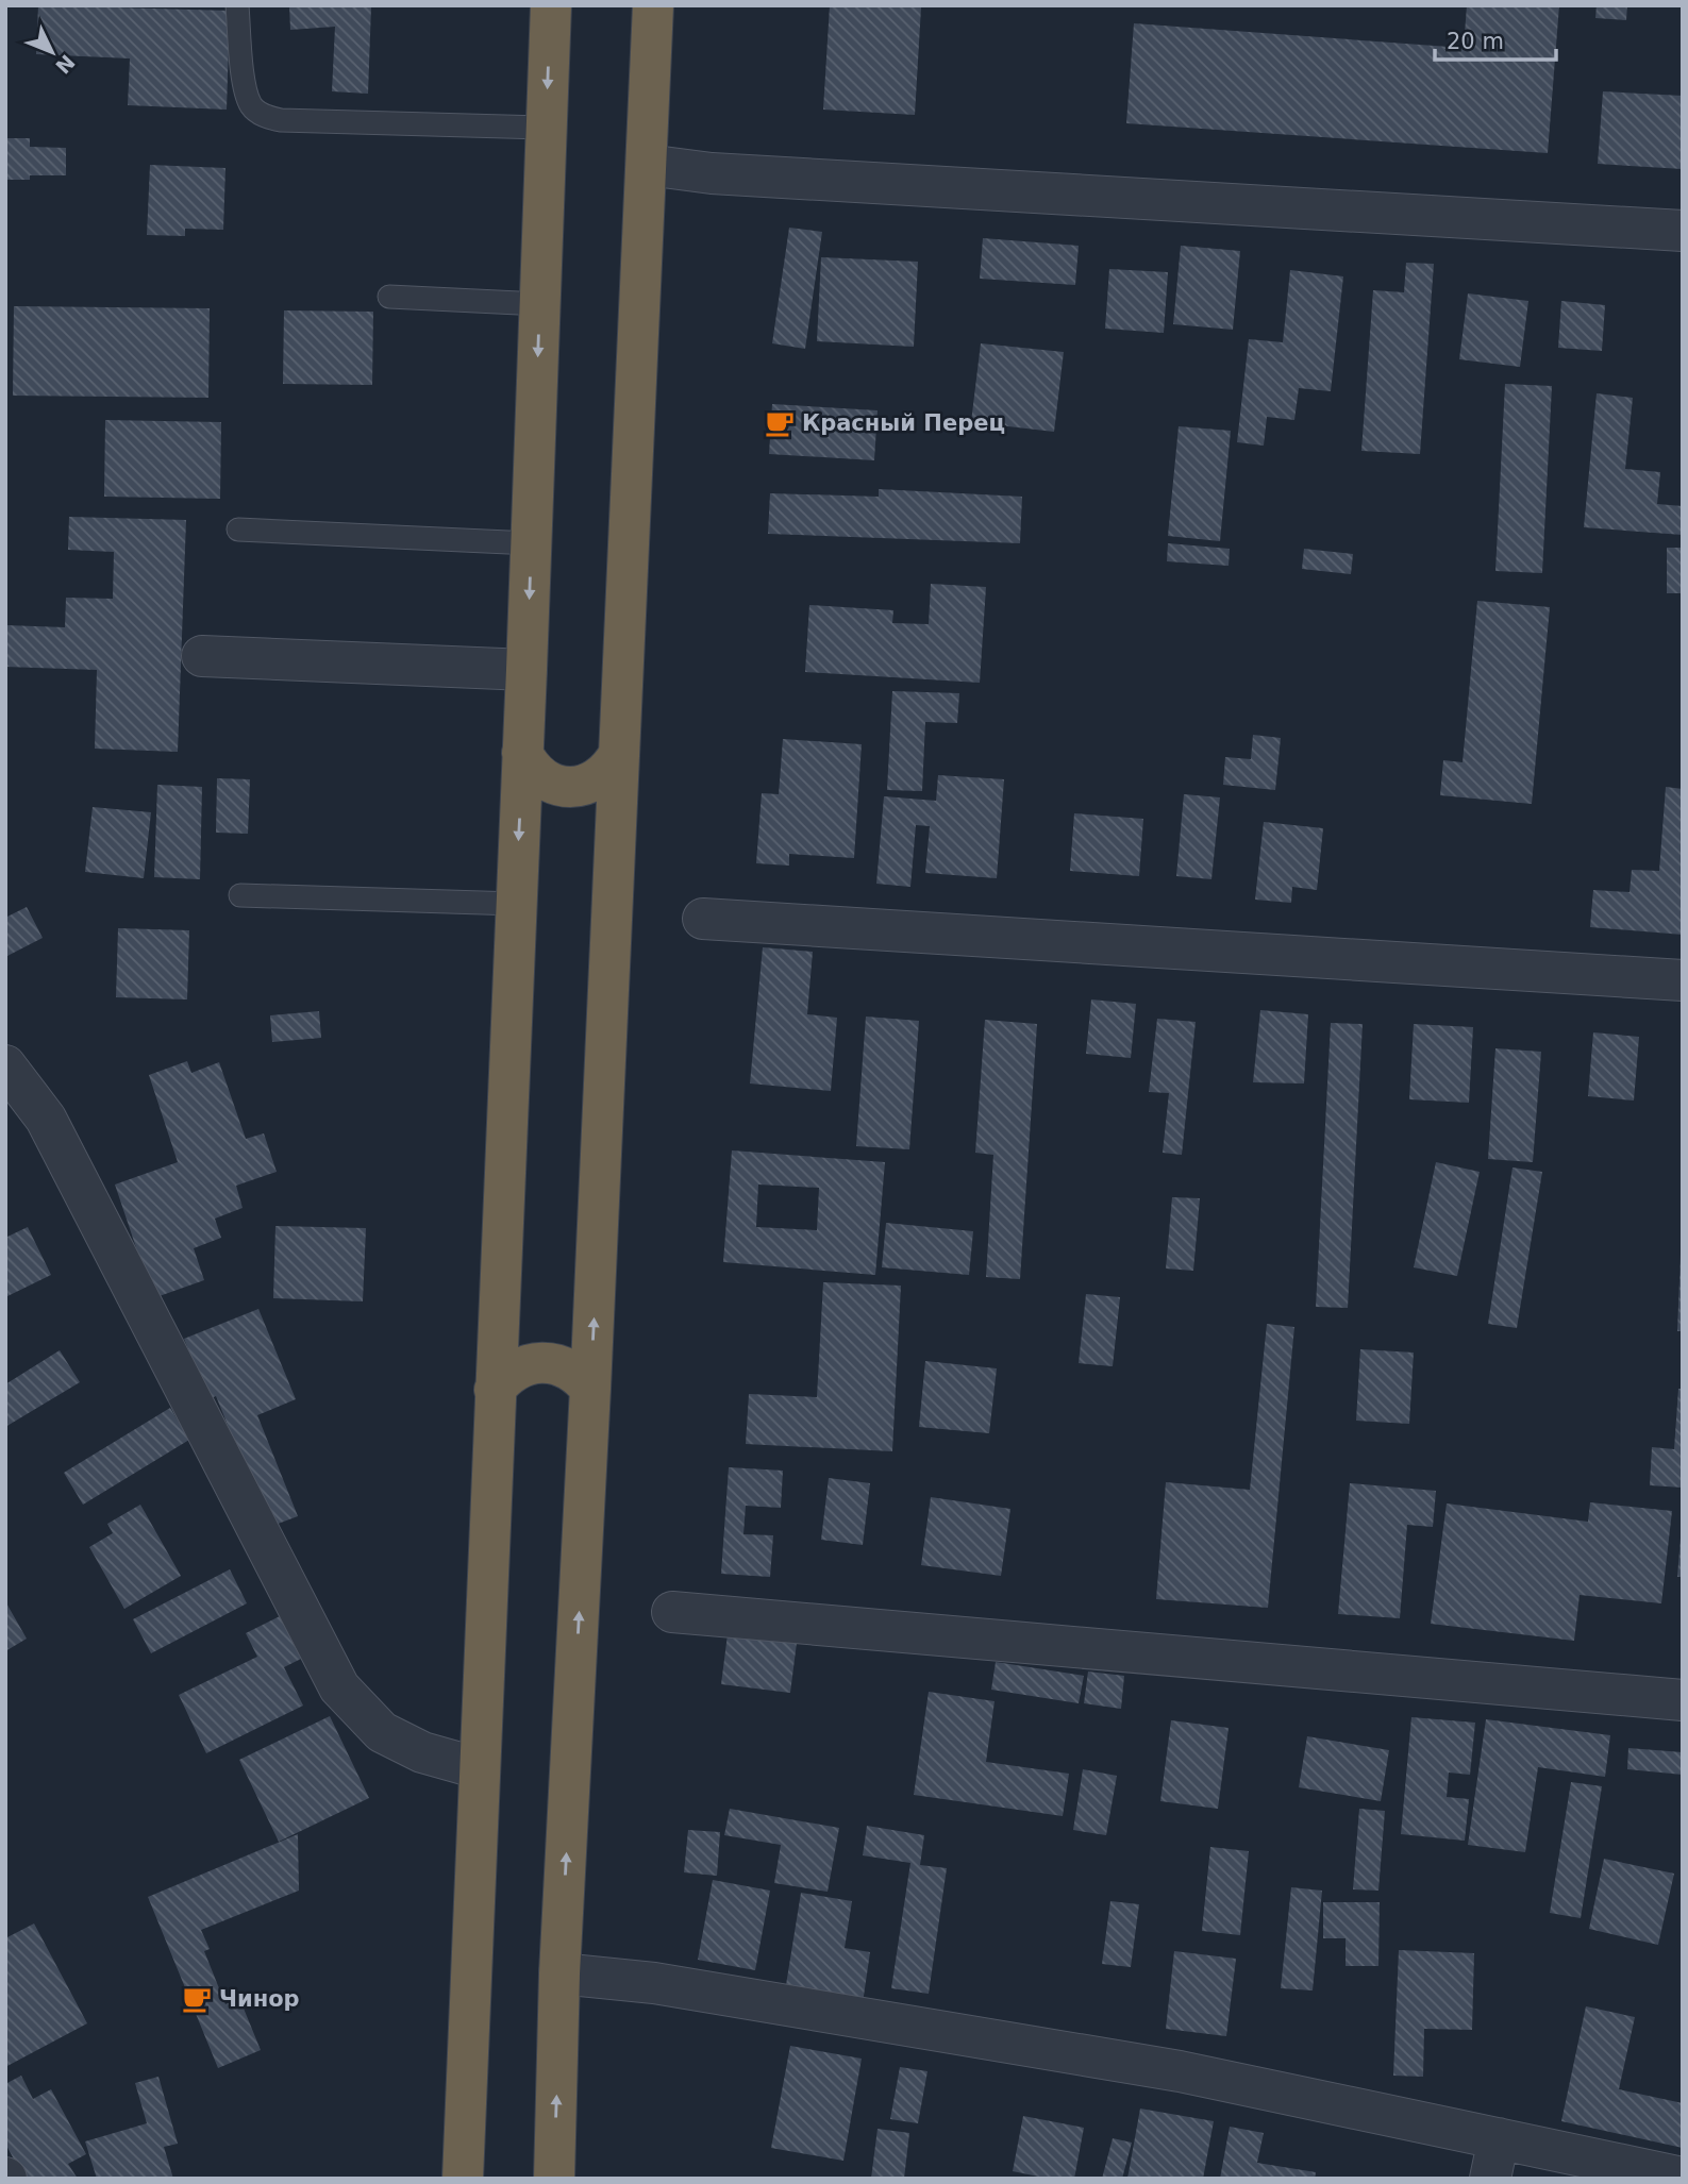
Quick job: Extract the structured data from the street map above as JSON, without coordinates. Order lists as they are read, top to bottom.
{
  "places": {
    "cafe": ["Красный Перец", "Чинор"]
  },
  "scale_bar": "20 m",
  "north": "bottom right"
}
